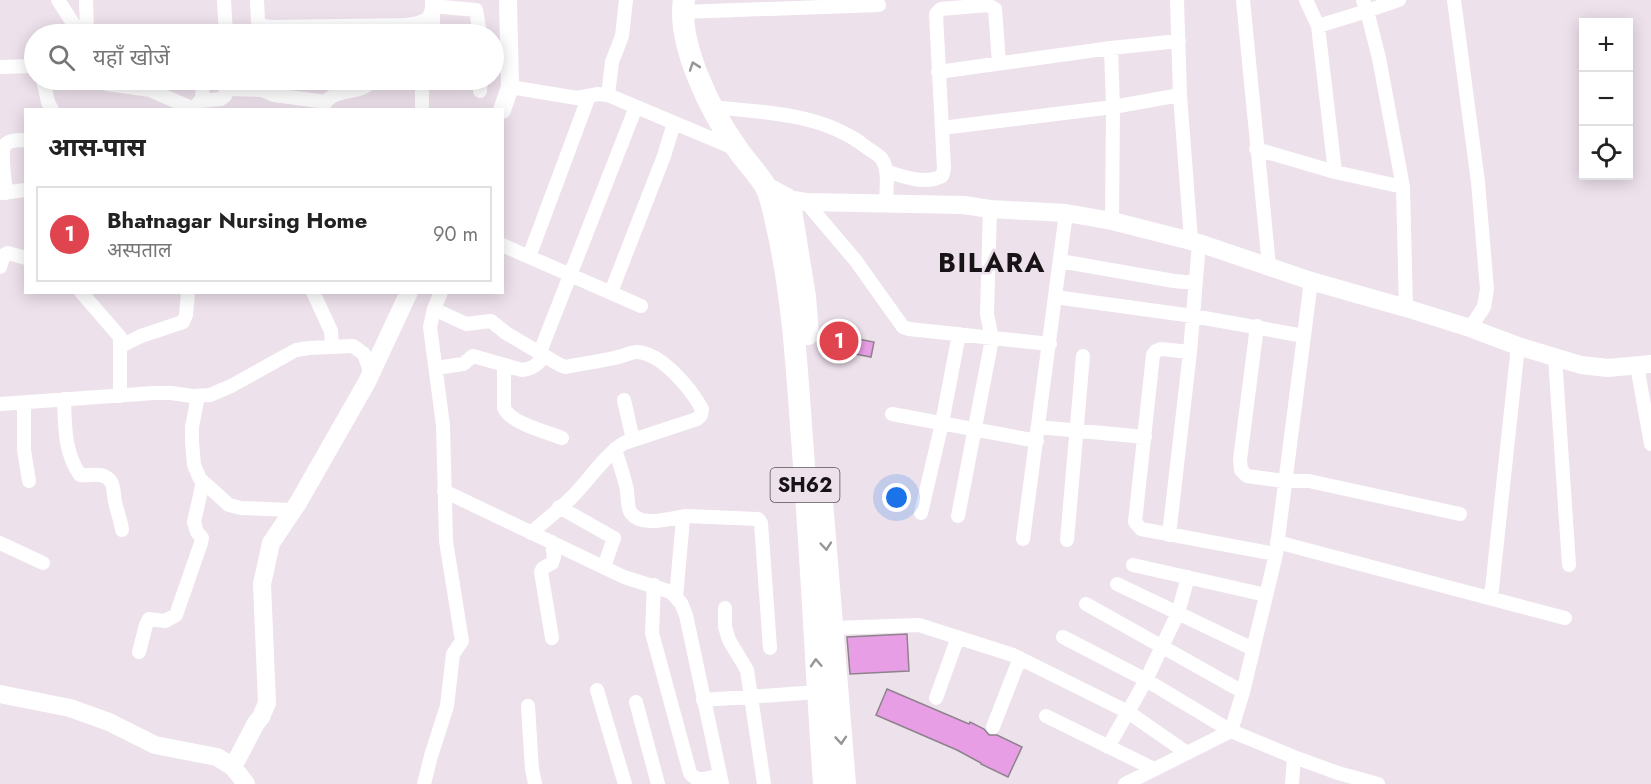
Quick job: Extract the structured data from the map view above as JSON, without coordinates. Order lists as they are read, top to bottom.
{
  "streets": {
    "main road": ["SH62"]
  },
  "districts": ["BILARA"],
  "page": {
    "map_buttons": ["+", "−"],
    "search": "यहाँ खोजें",
    "heading": "आस-पास",
    "list": [
      {
        "mark": "1",
        "name": "Bhatnagar Nursing Home",
        "note": "अस्पताल",
        "value": "90 m"
      }
    ],
    "pins": "1"
  }
}
